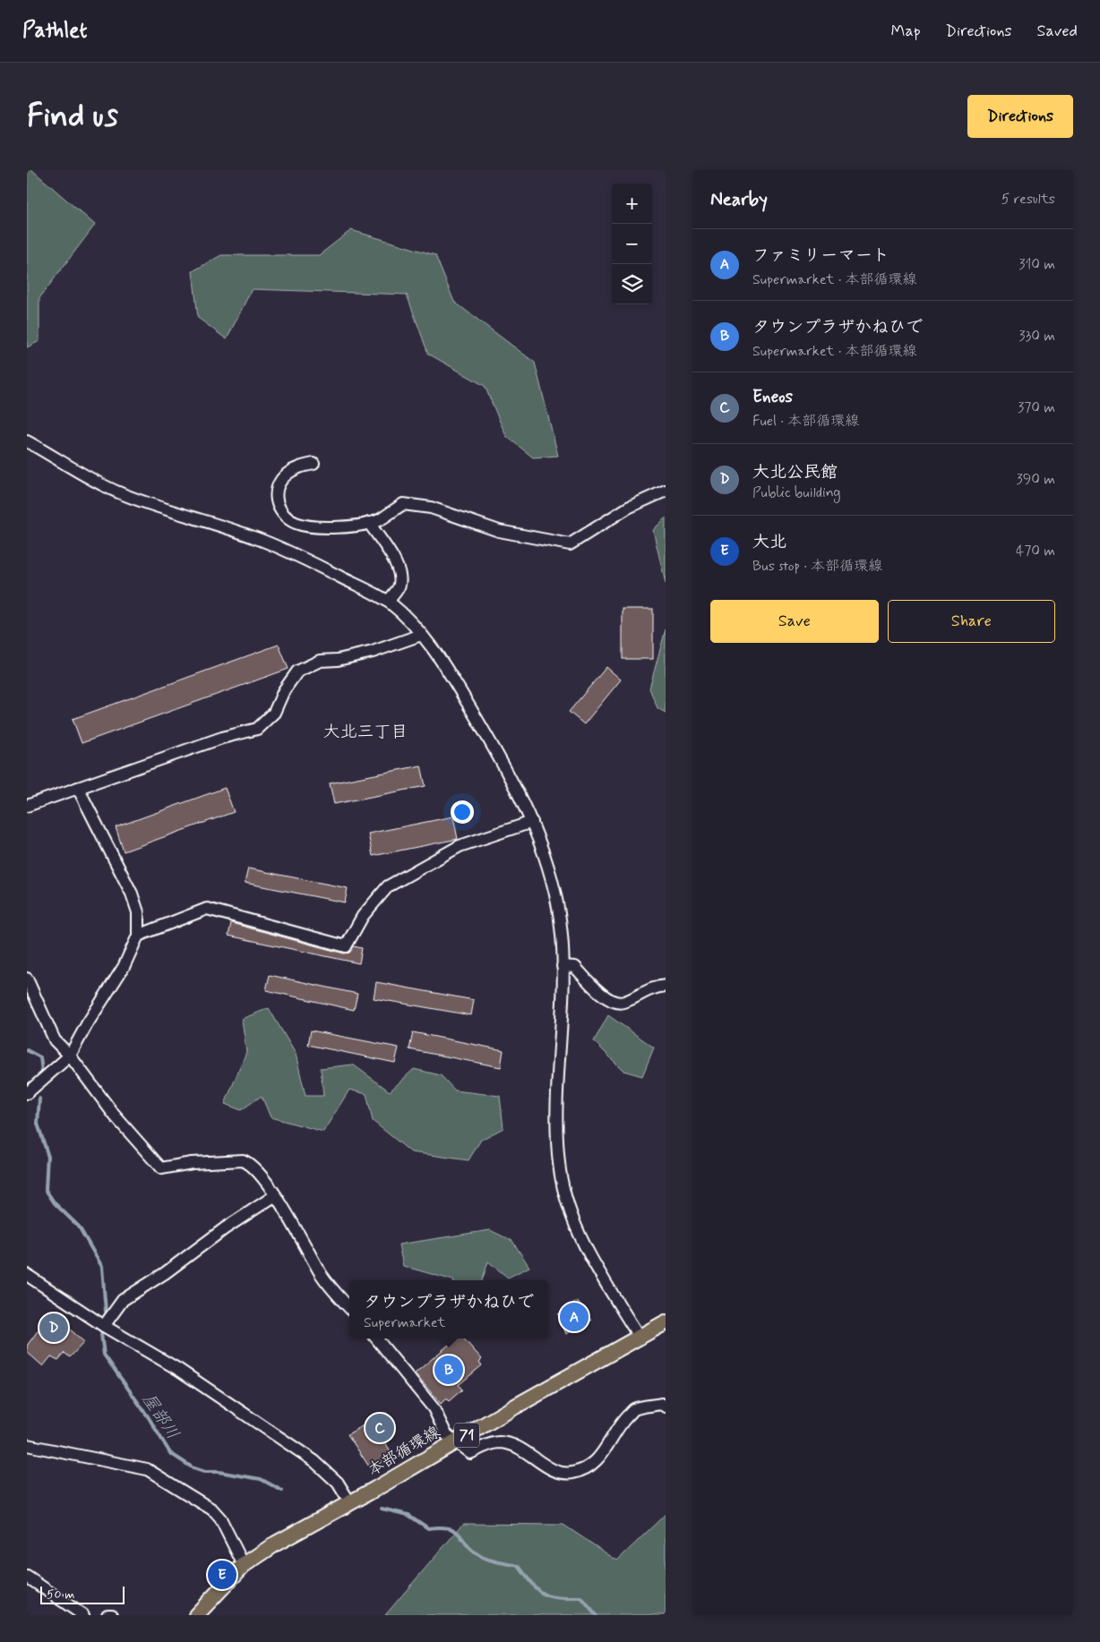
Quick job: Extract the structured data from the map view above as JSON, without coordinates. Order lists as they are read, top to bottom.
{
  "streets": {
    "main road": ["71", "本部循環線"]
  },
  "districts": ["大北三丁目"],
  "water": ["屋部川"],
  "scale_bar": "50 m",
  "page": {
    "header": "Pathlet",
    "nav": ["Map", "Directions", "Saved"],
    "buttons": [
      "Directions",
      ["Save", "Share"]
    ],
    "title": "Find us",
    "heading": ["Nearby", "5 results"],
    "map_buttons": ["+", "−"],
    "list": [
      {
        "mark": "A",
        "name": "ファミリーマート",
        "note": "Supermarket · 本部循環線",
        "value": "310 m"
      },
      {
        "mark": "B",
        "name": "タウンプラザかねひで",
        "note": "Supermarket · 本部循環線",
        "value": "330 m"
      },
      {
        "mark": "C",
        "name": "Eneos",
        "note": "Fuel · 本部循環線",
        "value": "370 m"
      },
      {
        "mark": "D",
        "name": "大北公民館",
        "note": "Public building",
        "value": "390 m"
      },
      {
        "mark": "E",
        "name": "大北",
        "note": "Bus stop · 本部循環線",
        "value": "470 m"
      }
    ],
    "popup": ["タウンプラザかねひで", "Supermarket"],
    "pins": [
      "A",
      "D",
      "B",
      "C",
      "E"
    ],
    "scale": "50 m"
  }
}
